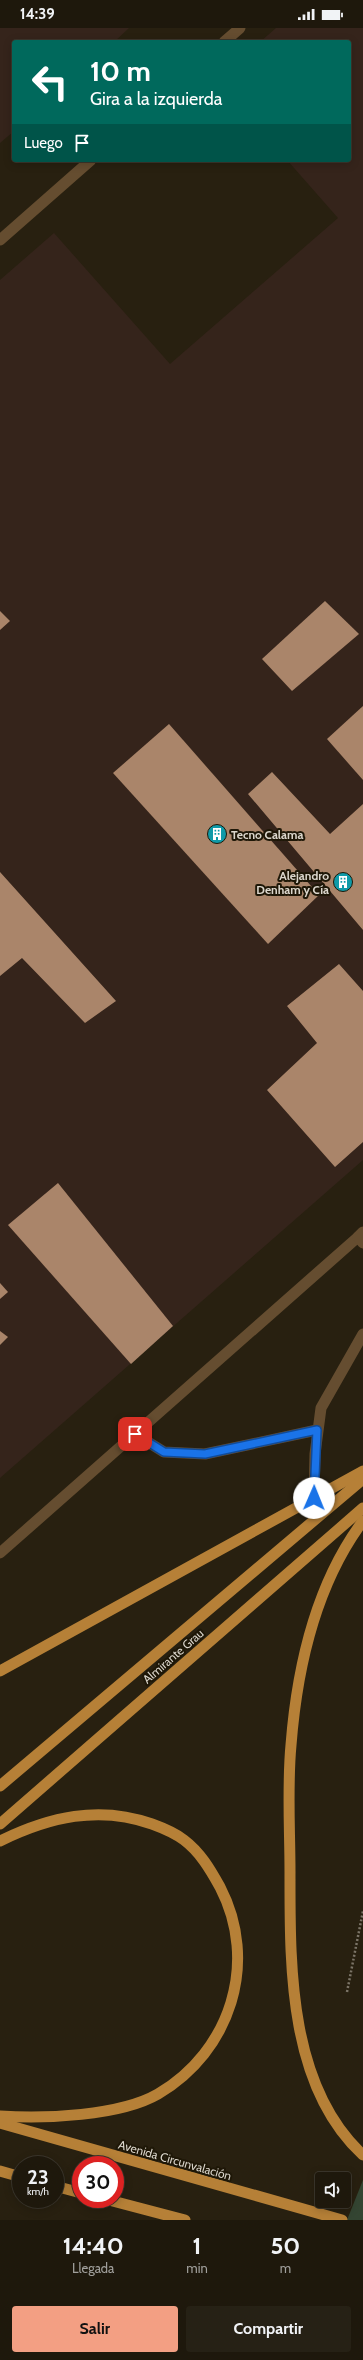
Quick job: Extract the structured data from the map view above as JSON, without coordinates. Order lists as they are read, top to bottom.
{
  "streets": {
    "highway": ["Almirante Grau", "Avenida Circunvalación"]
  },
  "places": {
    "building": ["Tecno Calama", "Alejandro Denham y Cía"]
  },
  "page": {
    "status": "14:39",
    "turn": ["10 m", "Gira a la izquierda"],
    "then": "Luego",
    "speed": "23 km/h",
    "limit": "30",
    "eta": [
      "14:40",
      "Llegada",
      "1",
      "min",
      "50",
      "m"
    ],
    "buttons": ["Salir", "Compartir"]
  }
}
